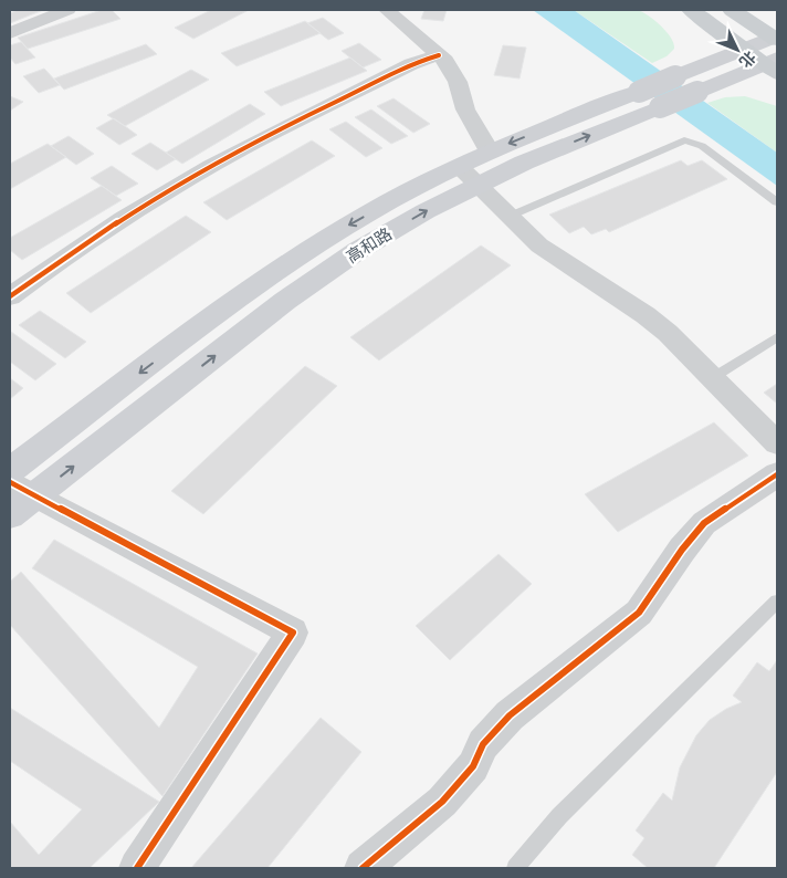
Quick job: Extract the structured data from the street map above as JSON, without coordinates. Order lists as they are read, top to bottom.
{
  "streets": {
    "main road": ["高和路"]
  },
  "north": "bottom right"
}
